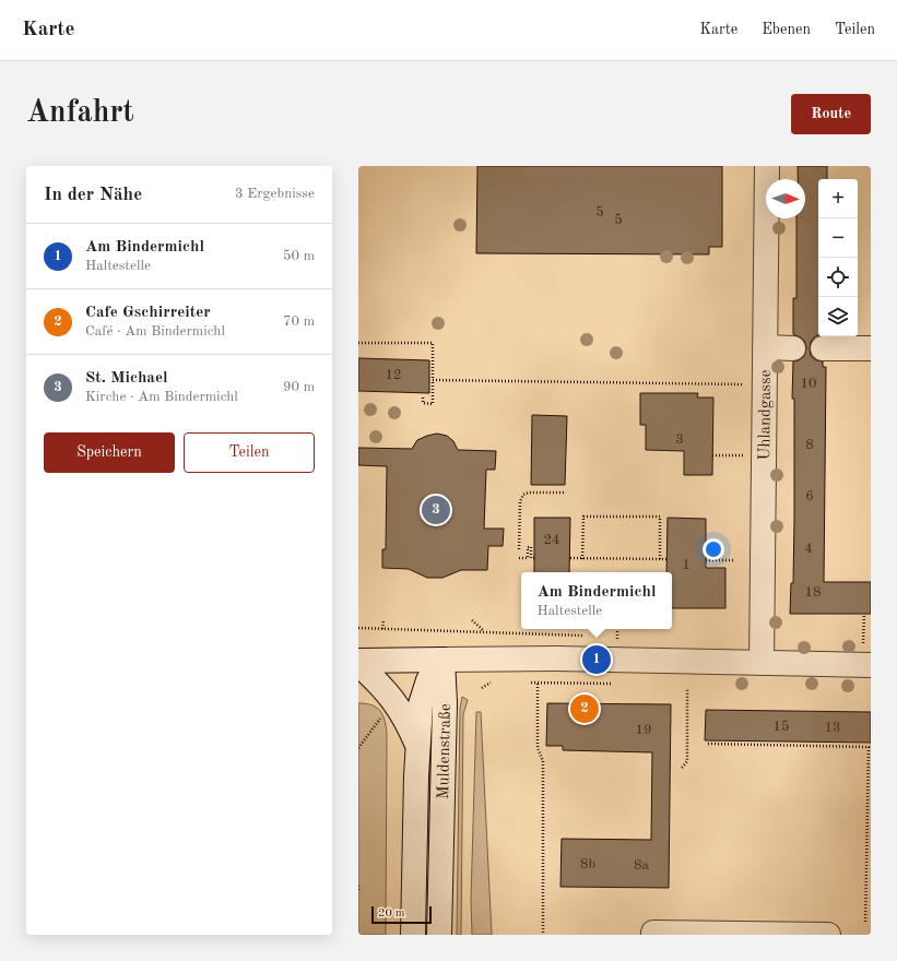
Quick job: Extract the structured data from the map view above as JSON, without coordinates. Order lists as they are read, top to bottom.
{
  "streets": {
    "street": ["Uhlandgasse", "Muldenstraße"]
  },
  "house_numbers": [
    "5",
    "5",
    "12",
    "10",
    "3",
    "8",
    "6",
    "24",
    "4",
    "1",
    "18",
    "15",
    "13",
    "19",
    "8b",
    "8a"
  ],
  "scale_bar": "20 m",
  "north": "right",
  "page": {
    "header": "Karte",
    "nav": ["Karte", "Ebenen", "Teilen"],
    "buttons": [
      "Route",
      ["Speichern", "Teilen"]
    ],
    "title": "Anfahrt",
    "heading": ["In der Nähe", "3 Ergebnisse"],
    "map_buttons": ["+", "−"],
    "list": [
      {
        "mark": "1",
        "name": "Am Bindermichl",
        "note": "Haltestelle",
        "value": "50 m"
      },
      {
        "mark": "2",
        "name": "Cafe Gschirreiter",
        "note": "Café · Am Bindermichl",
        "value": "70 m"
      },
      {
        "mark": "3",
        "name": "St. Michael",
        "note": "Kirche · Am Bindermichl",
        "value": "90 m"
      }
    ],
    "pins": ["3", "1", "2"],
    "popup": ["Am Bindermichl", "Haltestelle"],
    "scale": "20 m"
  }
}
